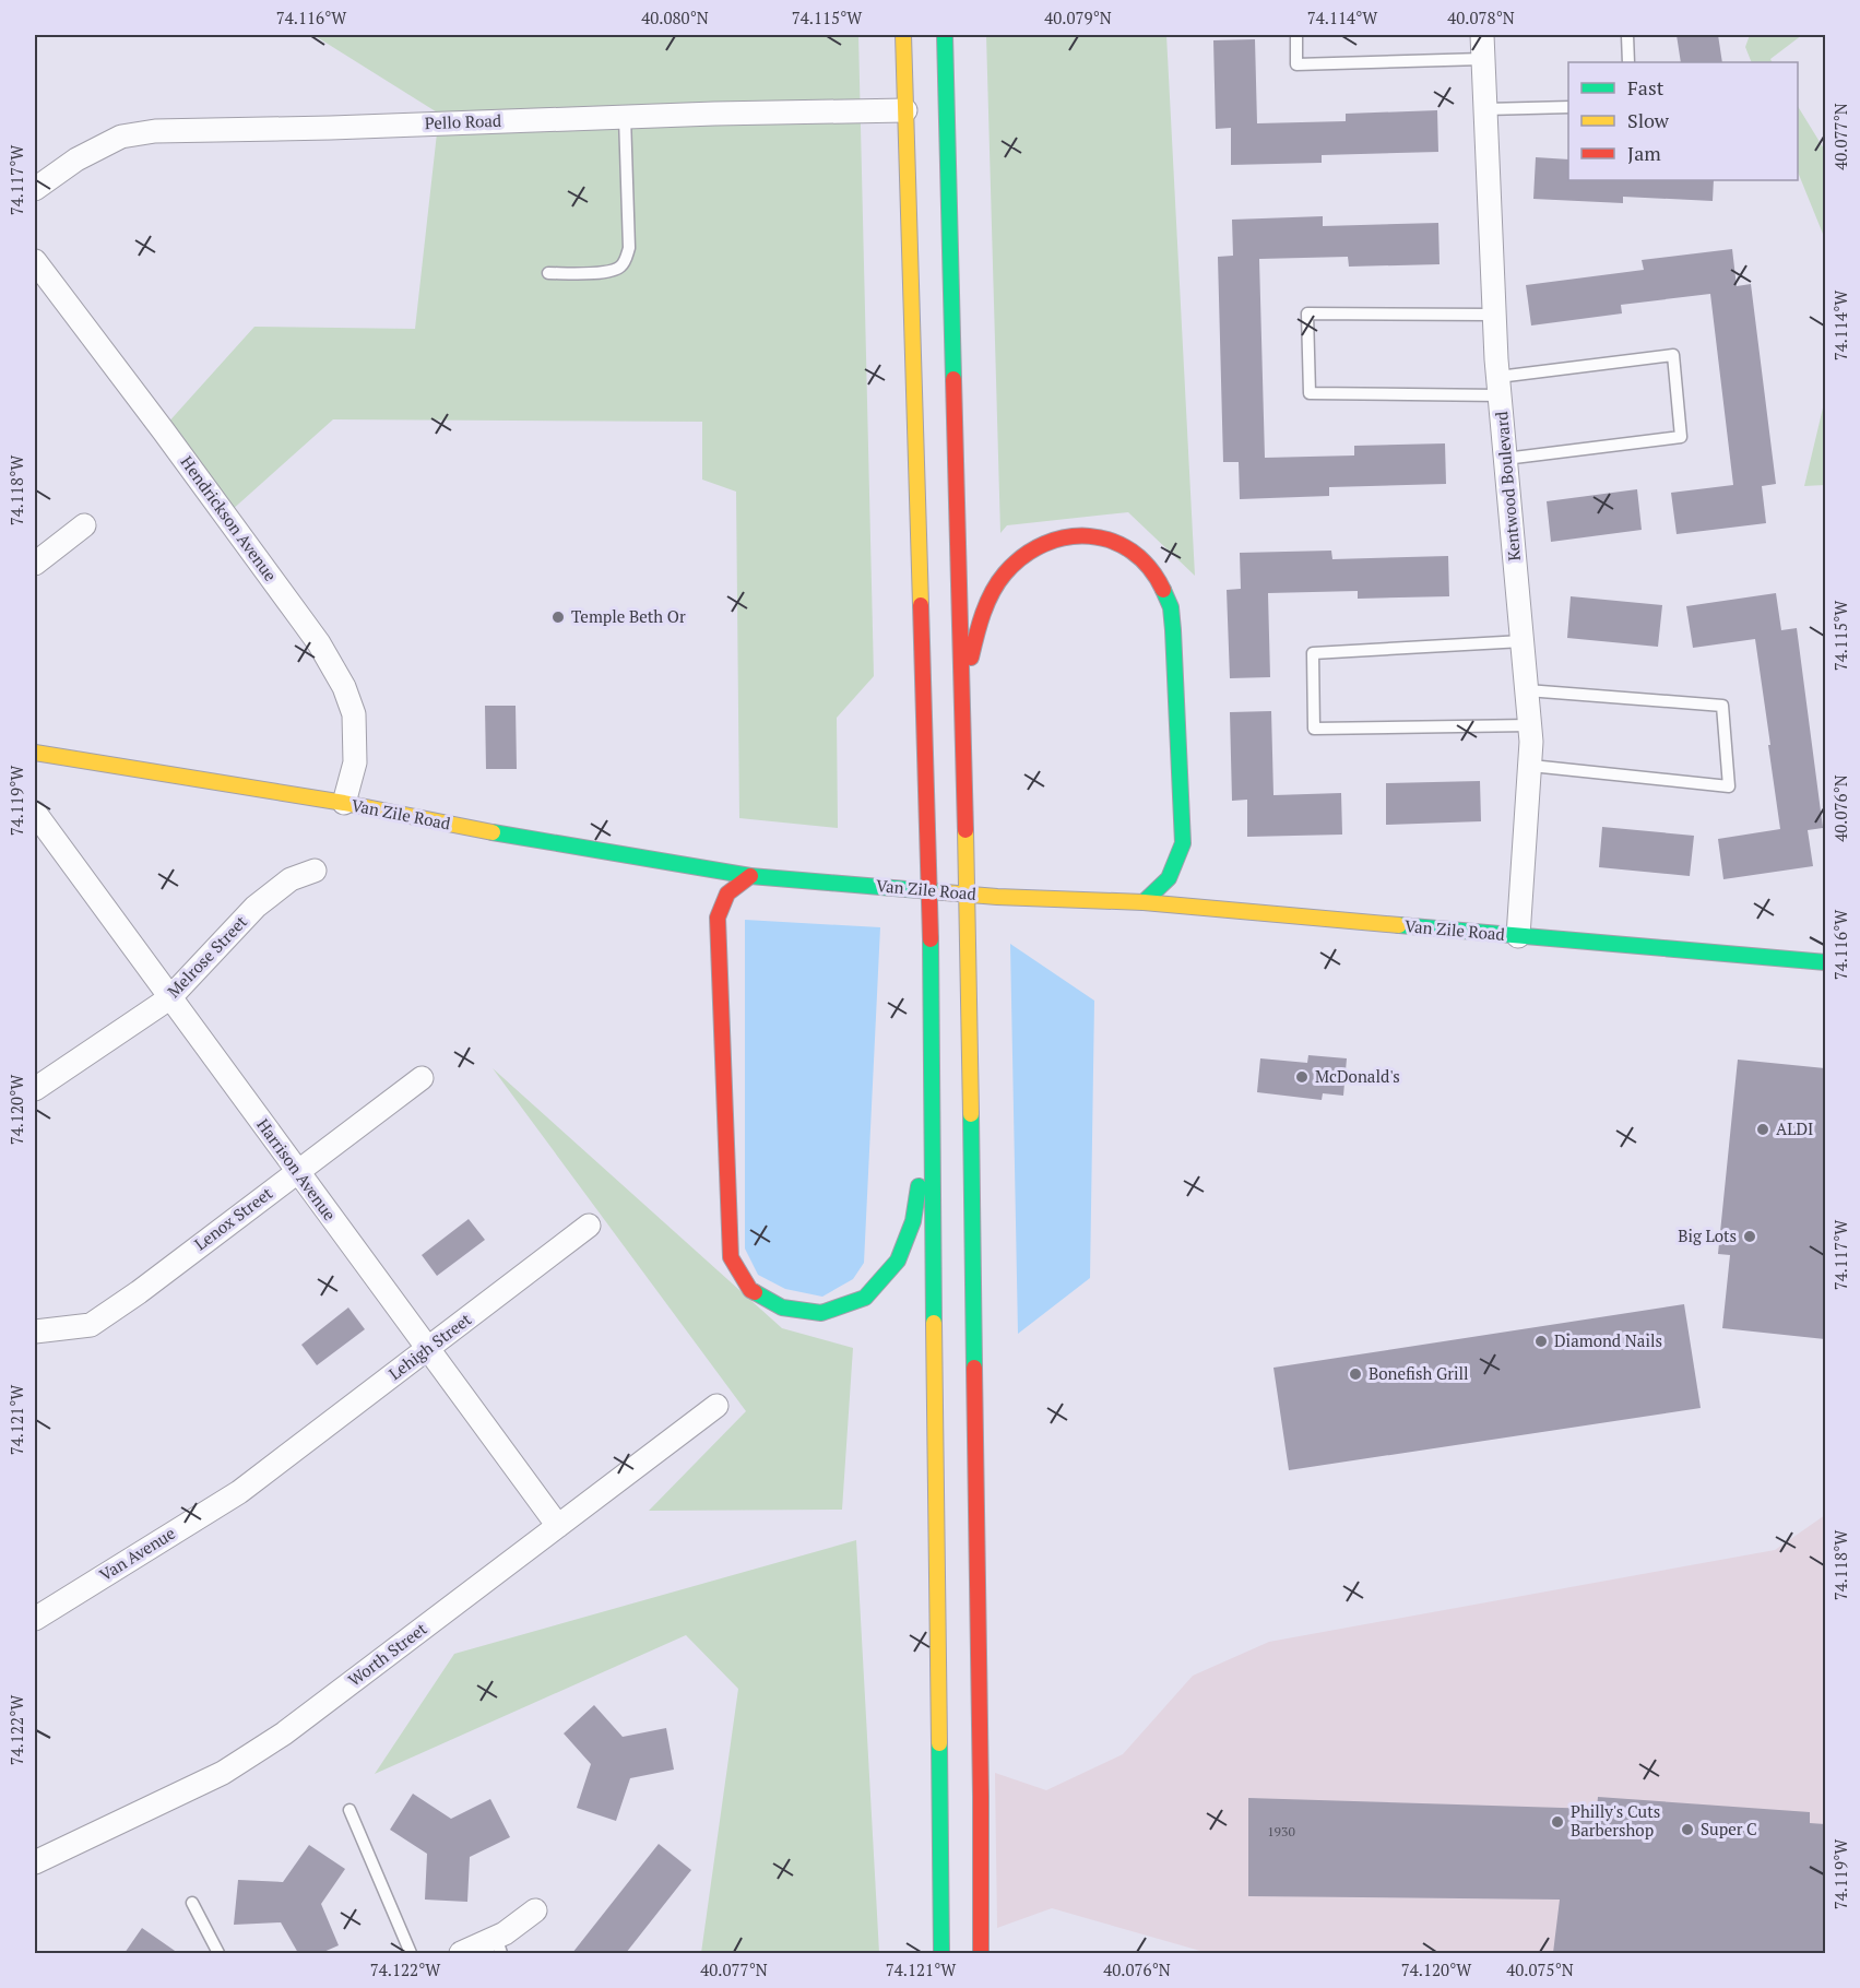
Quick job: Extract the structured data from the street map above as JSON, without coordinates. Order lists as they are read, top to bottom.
{
  "streets": {
    "main road": ["Van Zile Road"],
    "street": [
      "Pello Road",
      "Kentwood Boulevard",
      "Hendrickson Avenue",
      "Melrose Street",
      "Harrison Avenue",
      "Lenox Street",
      "Lehigh Street",
      "Van Avenue",
      "Worth Street"
    ]
  },
  "crossings": [
    ["Kentwood Boulevard", "Van Zile Road"],
    ["Hendrickson Avenue", "Van Zile Road"],
    ["Melrose Street", "Harrison Avenue"],
    ["Harrison Avenue", "Lenox Street"],
    ["Harrison Avenue", "Lehigh Street"],
    ["Harrison Avenue", "Worth Street"],
    ["Lehigh Street", "Van Avenue"]
  ],
  "places": [
    "Temple Beth Or",
    "McDonald's",
    "ALDI",
    "Big Lots",
    "Diamond Nails",
    "Bonefish Grill",
    "Philly's Cuts Barbershop",
    "Super C"
  ],
  "house_numbers": ["1930"],
  "legend": ["Fast", "Slow", "Jam"],
  "coordinates": [
    "74.116°W",
    "40.080°N",
    "74.115°W",
    "40.079°N",
    "74.114°W",
    "40.078°N",
    "40.077°N",
    "74.117°W",
    "74.118°W",
    "74.119°W",
    "40.076°N",
    "74.120°W",
    "74.121°W",
    "74.122°W",
    "40.075°N"
  ]
}
